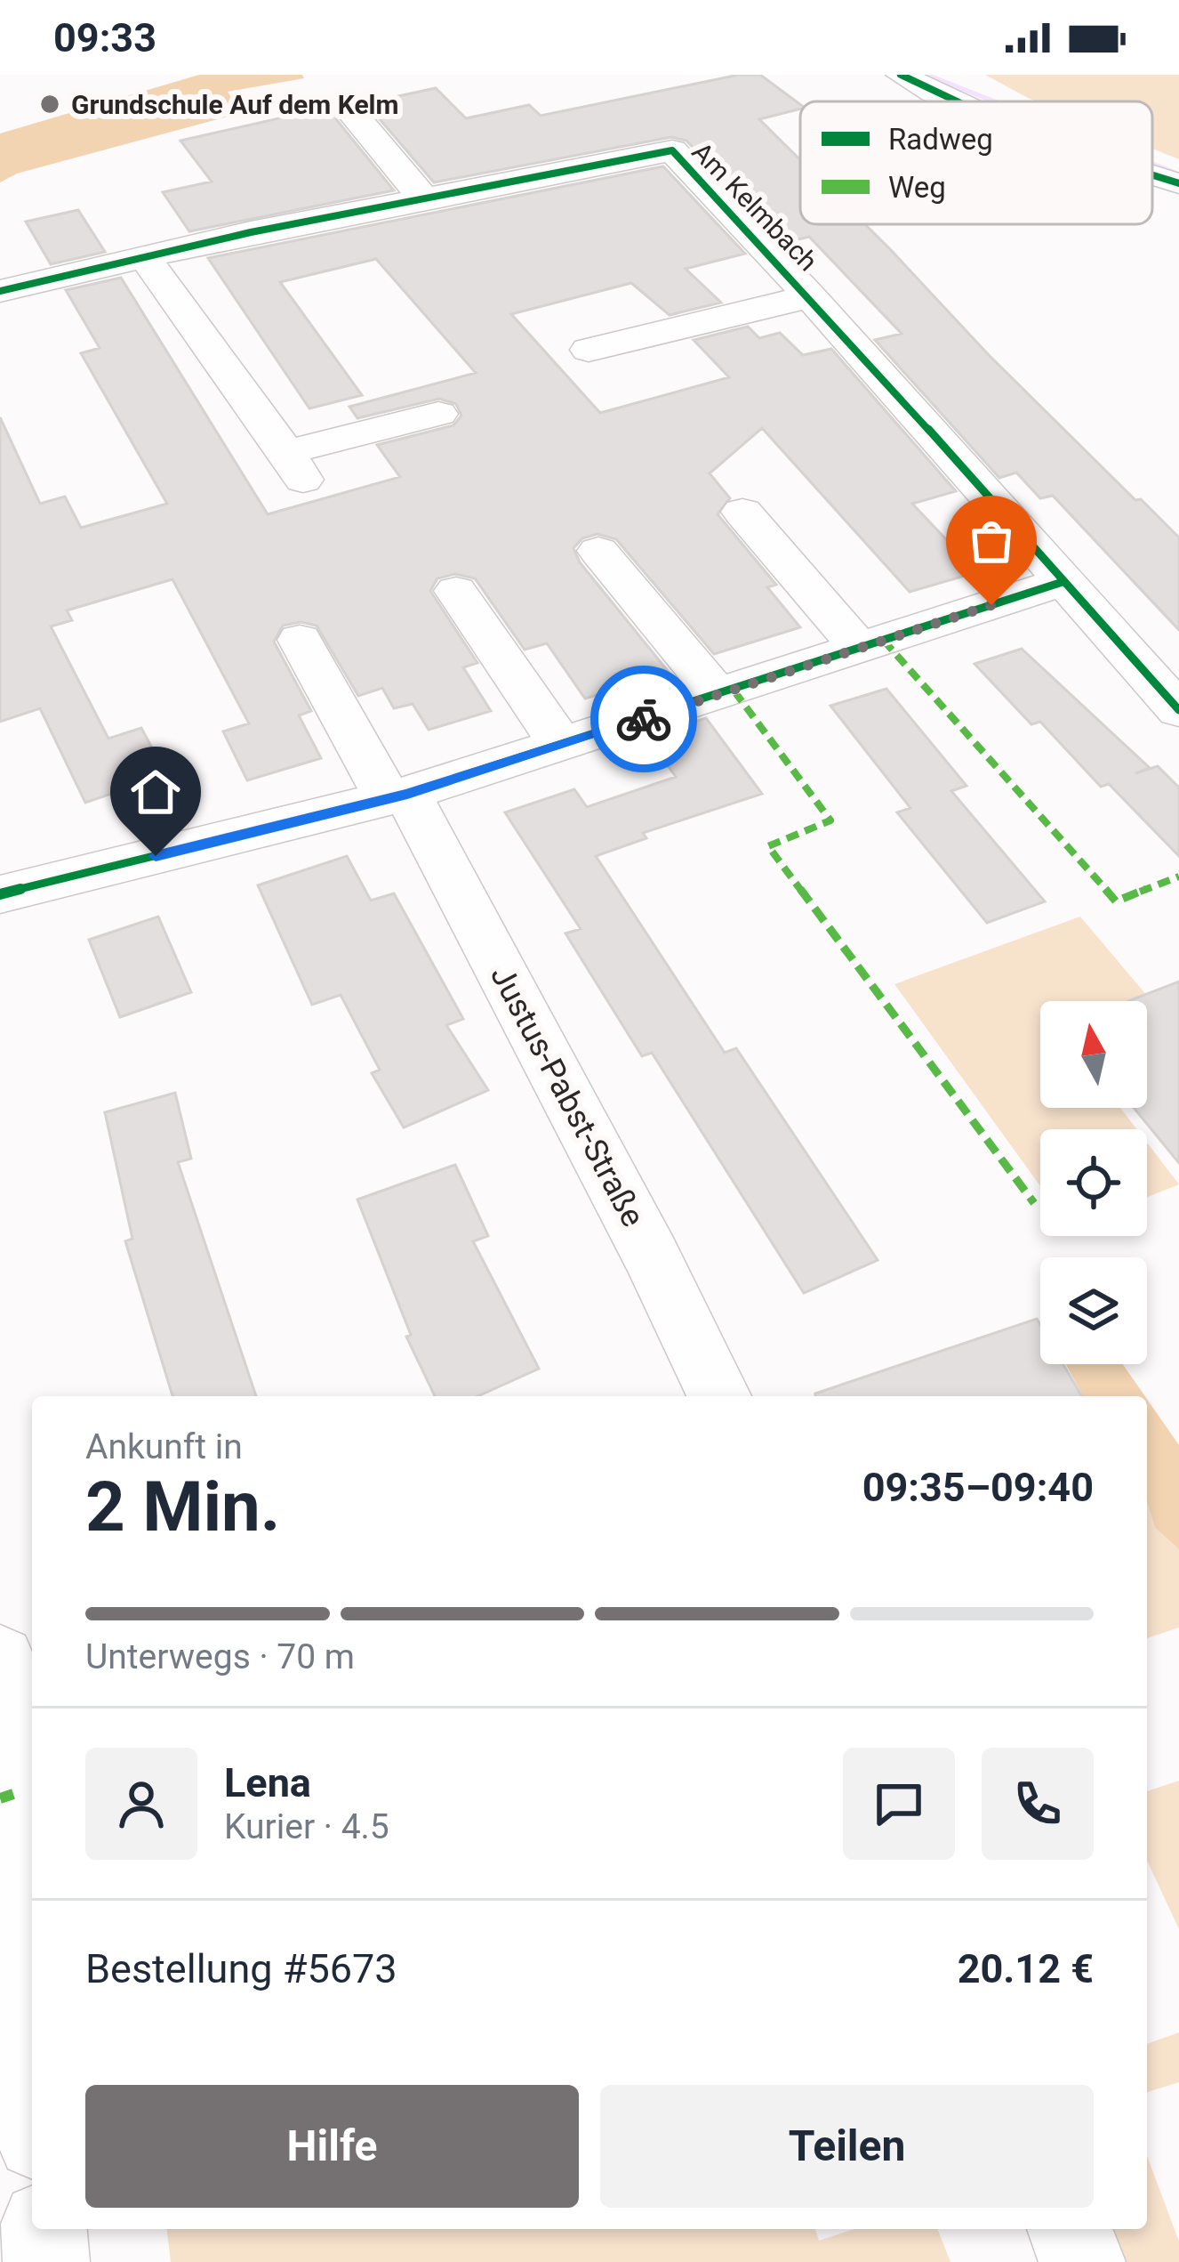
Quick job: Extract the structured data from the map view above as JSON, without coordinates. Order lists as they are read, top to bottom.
{
  "streets": {
    "street": ["Am Kelmbach", "Justus-Pabst-Straße"]
  },
  "places": ["Grundschule Auf dem Kelm"],
  "legend": ["Radweg", "Weg"],
  "north": "top",
  "page": {
    "status": "09:33",
    "heading": ["2 Min.", "Ankunft in", "09:35–09:40"],
    "panel": [
      "Lena",
      "Kurier · 4.5",
      "Bestellung #5673",
      "20.12 €"
    ],
    "bar": "Unterwegs · 70 m",
    "buttons": ["Hilfe", "Teilen"]
  }
}
